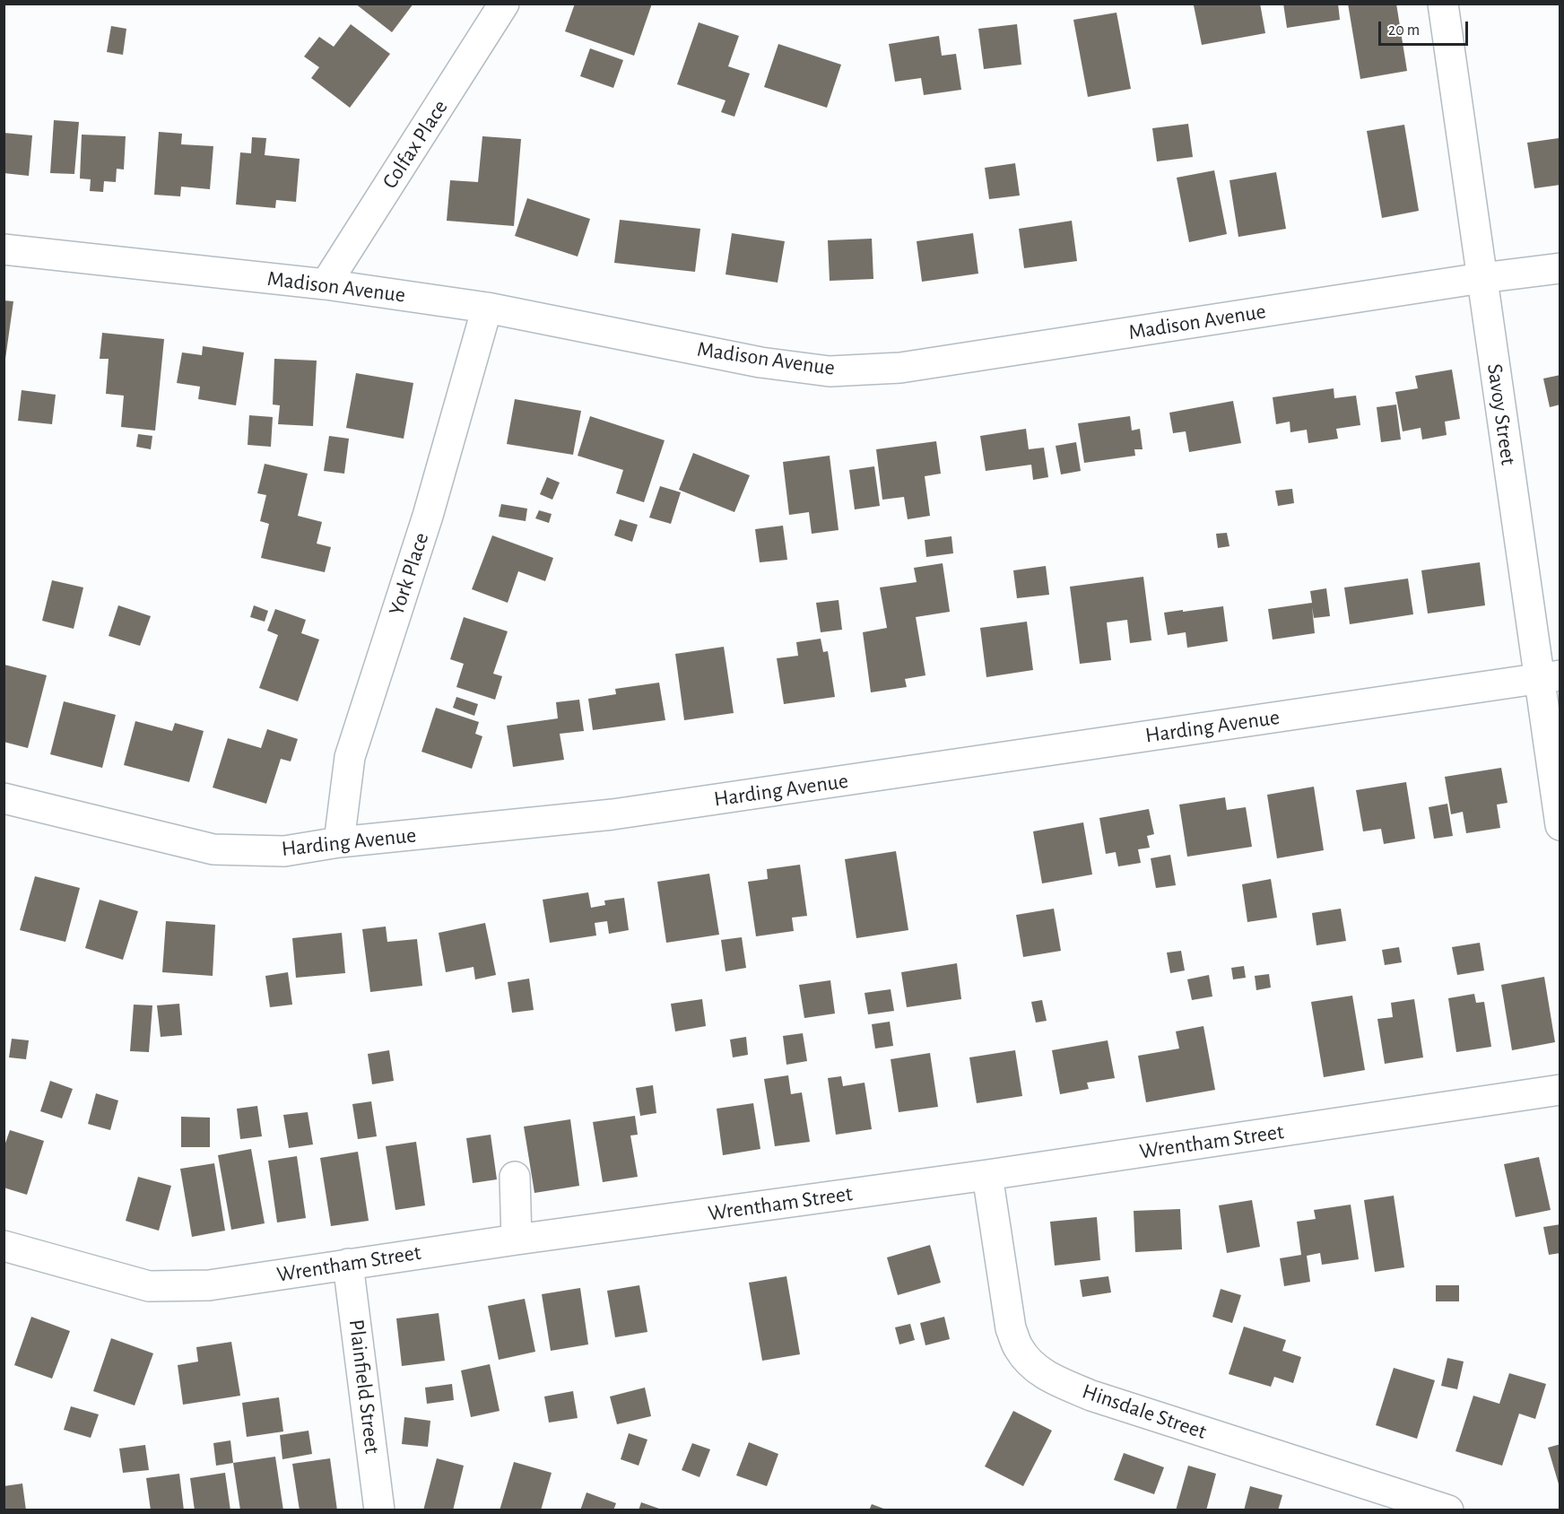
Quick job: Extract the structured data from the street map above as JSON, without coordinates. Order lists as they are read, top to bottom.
{
  "streets": {
    "street": [
      "Colfax Place",
      "Madison Avenue",
      "Savoy Street",
      "York Place",
      "Harding Avenue",
      "Wrentham Street",
      "Plainfield Street",
      "Hinsdale Street"
    ]
  },
  "crossings": [
    ["Colfax Place", "Madison Avenue"],
    ["Madison Avenue", "Savoy Street"],
    ["Madison Avenue", "York Place"],
    ["Savoy Street", "Harding Avenue"],
    ["York Place", "Harding Avenue"],
    ["Wrentham Street", "Plainfield Street"],
    ["Wrentham Street", "Hinsdale Street"]
  ],
  "scale_bar": "20 m"
}
